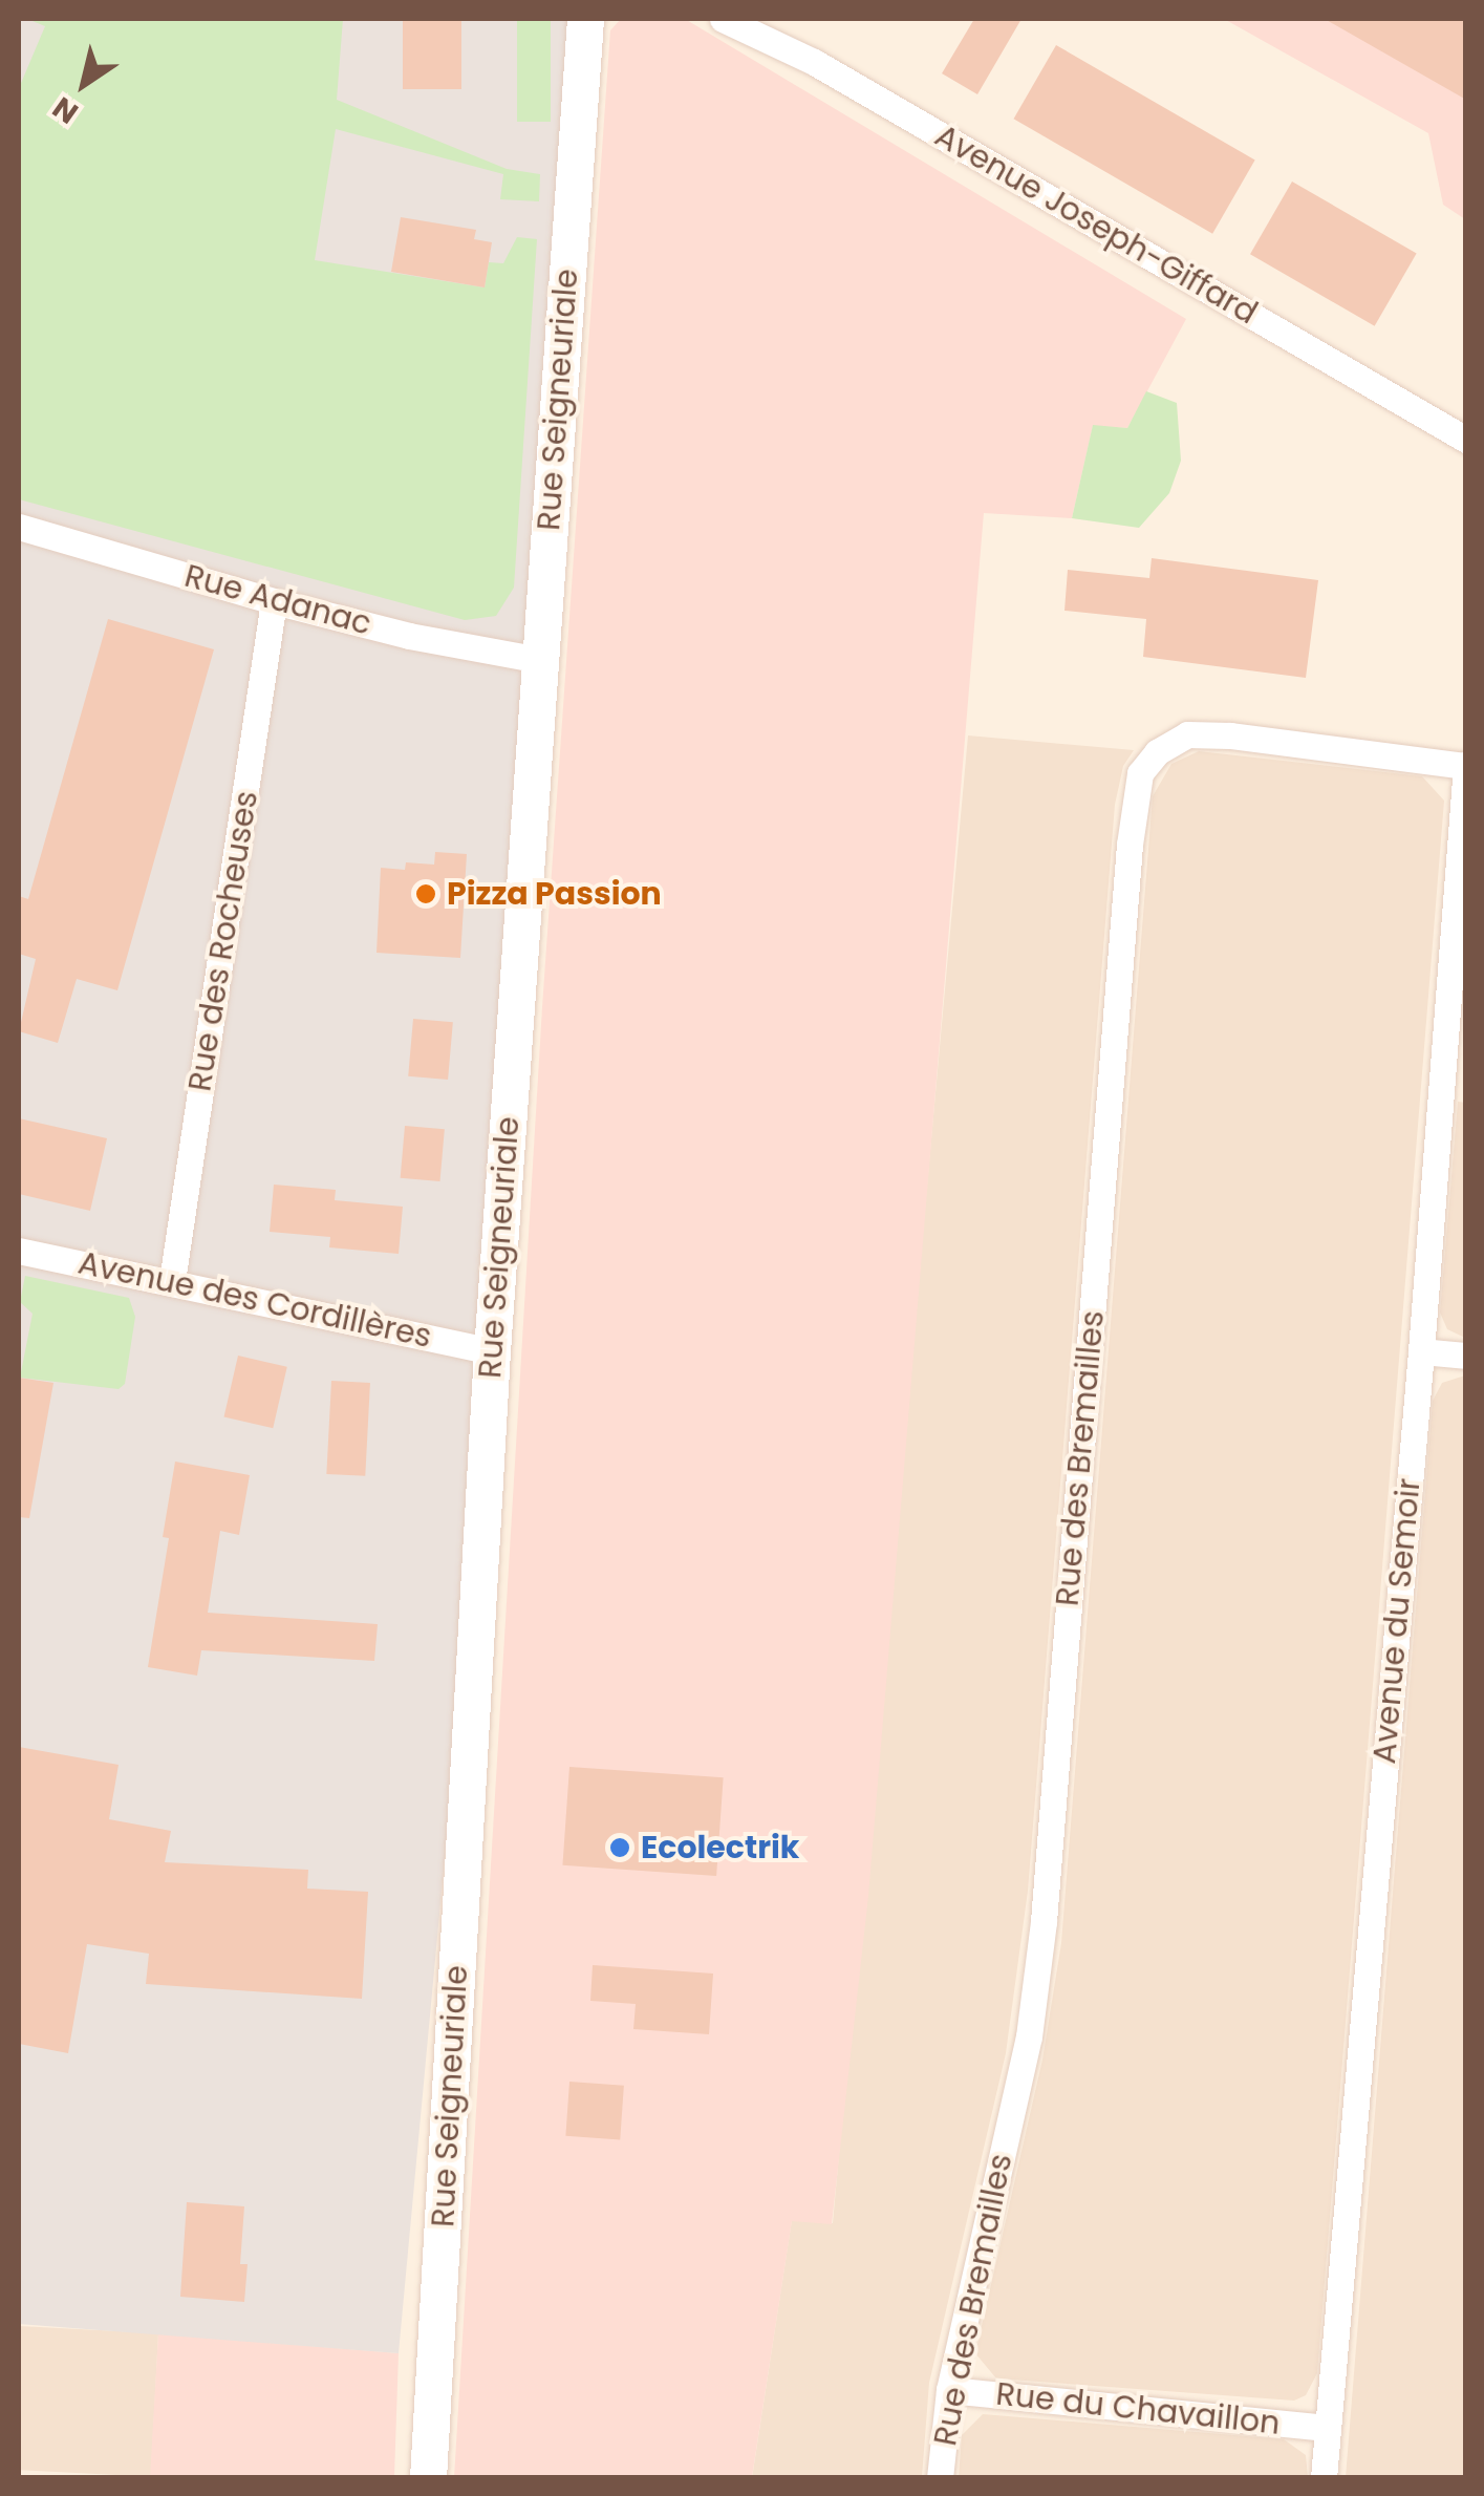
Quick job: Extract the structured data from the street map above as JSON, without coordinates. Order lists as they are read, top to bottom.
{
  "streets": {
    "street": [
      "Avenue Joseph-Giffard",
      "Rue Seigneuriale",
      "Rue Adanac",
      "Rue des Rocheuses",
      "Avenue des Cordillères",
      "Rue des Bremailles",
      "Avenue du Semoir",
      "Rue du Chavaillon"
    ]
  },
  "crossings": [
    ["Rue Seigneuriale", "Rue Adanac"],
    ["Rue Seigneuriale", "Avenue des Cordillères"],
    ["Rue Adanac", "Rue des Rocheuses"],
    ["Rue des Rocheuses", "Avenue des Cordillères"],
    ["Rue des Bremailles", "Avenue du Semoir"],
    ["Rue des Bremailles", "Rue du Chavaillon"],
    ["Avenue du Semoir", "Rue du Chavaillon"]
  ],
  "places": ["Pizza Passion", "Ecolectrik"],
  "north": "bottom left"
}
